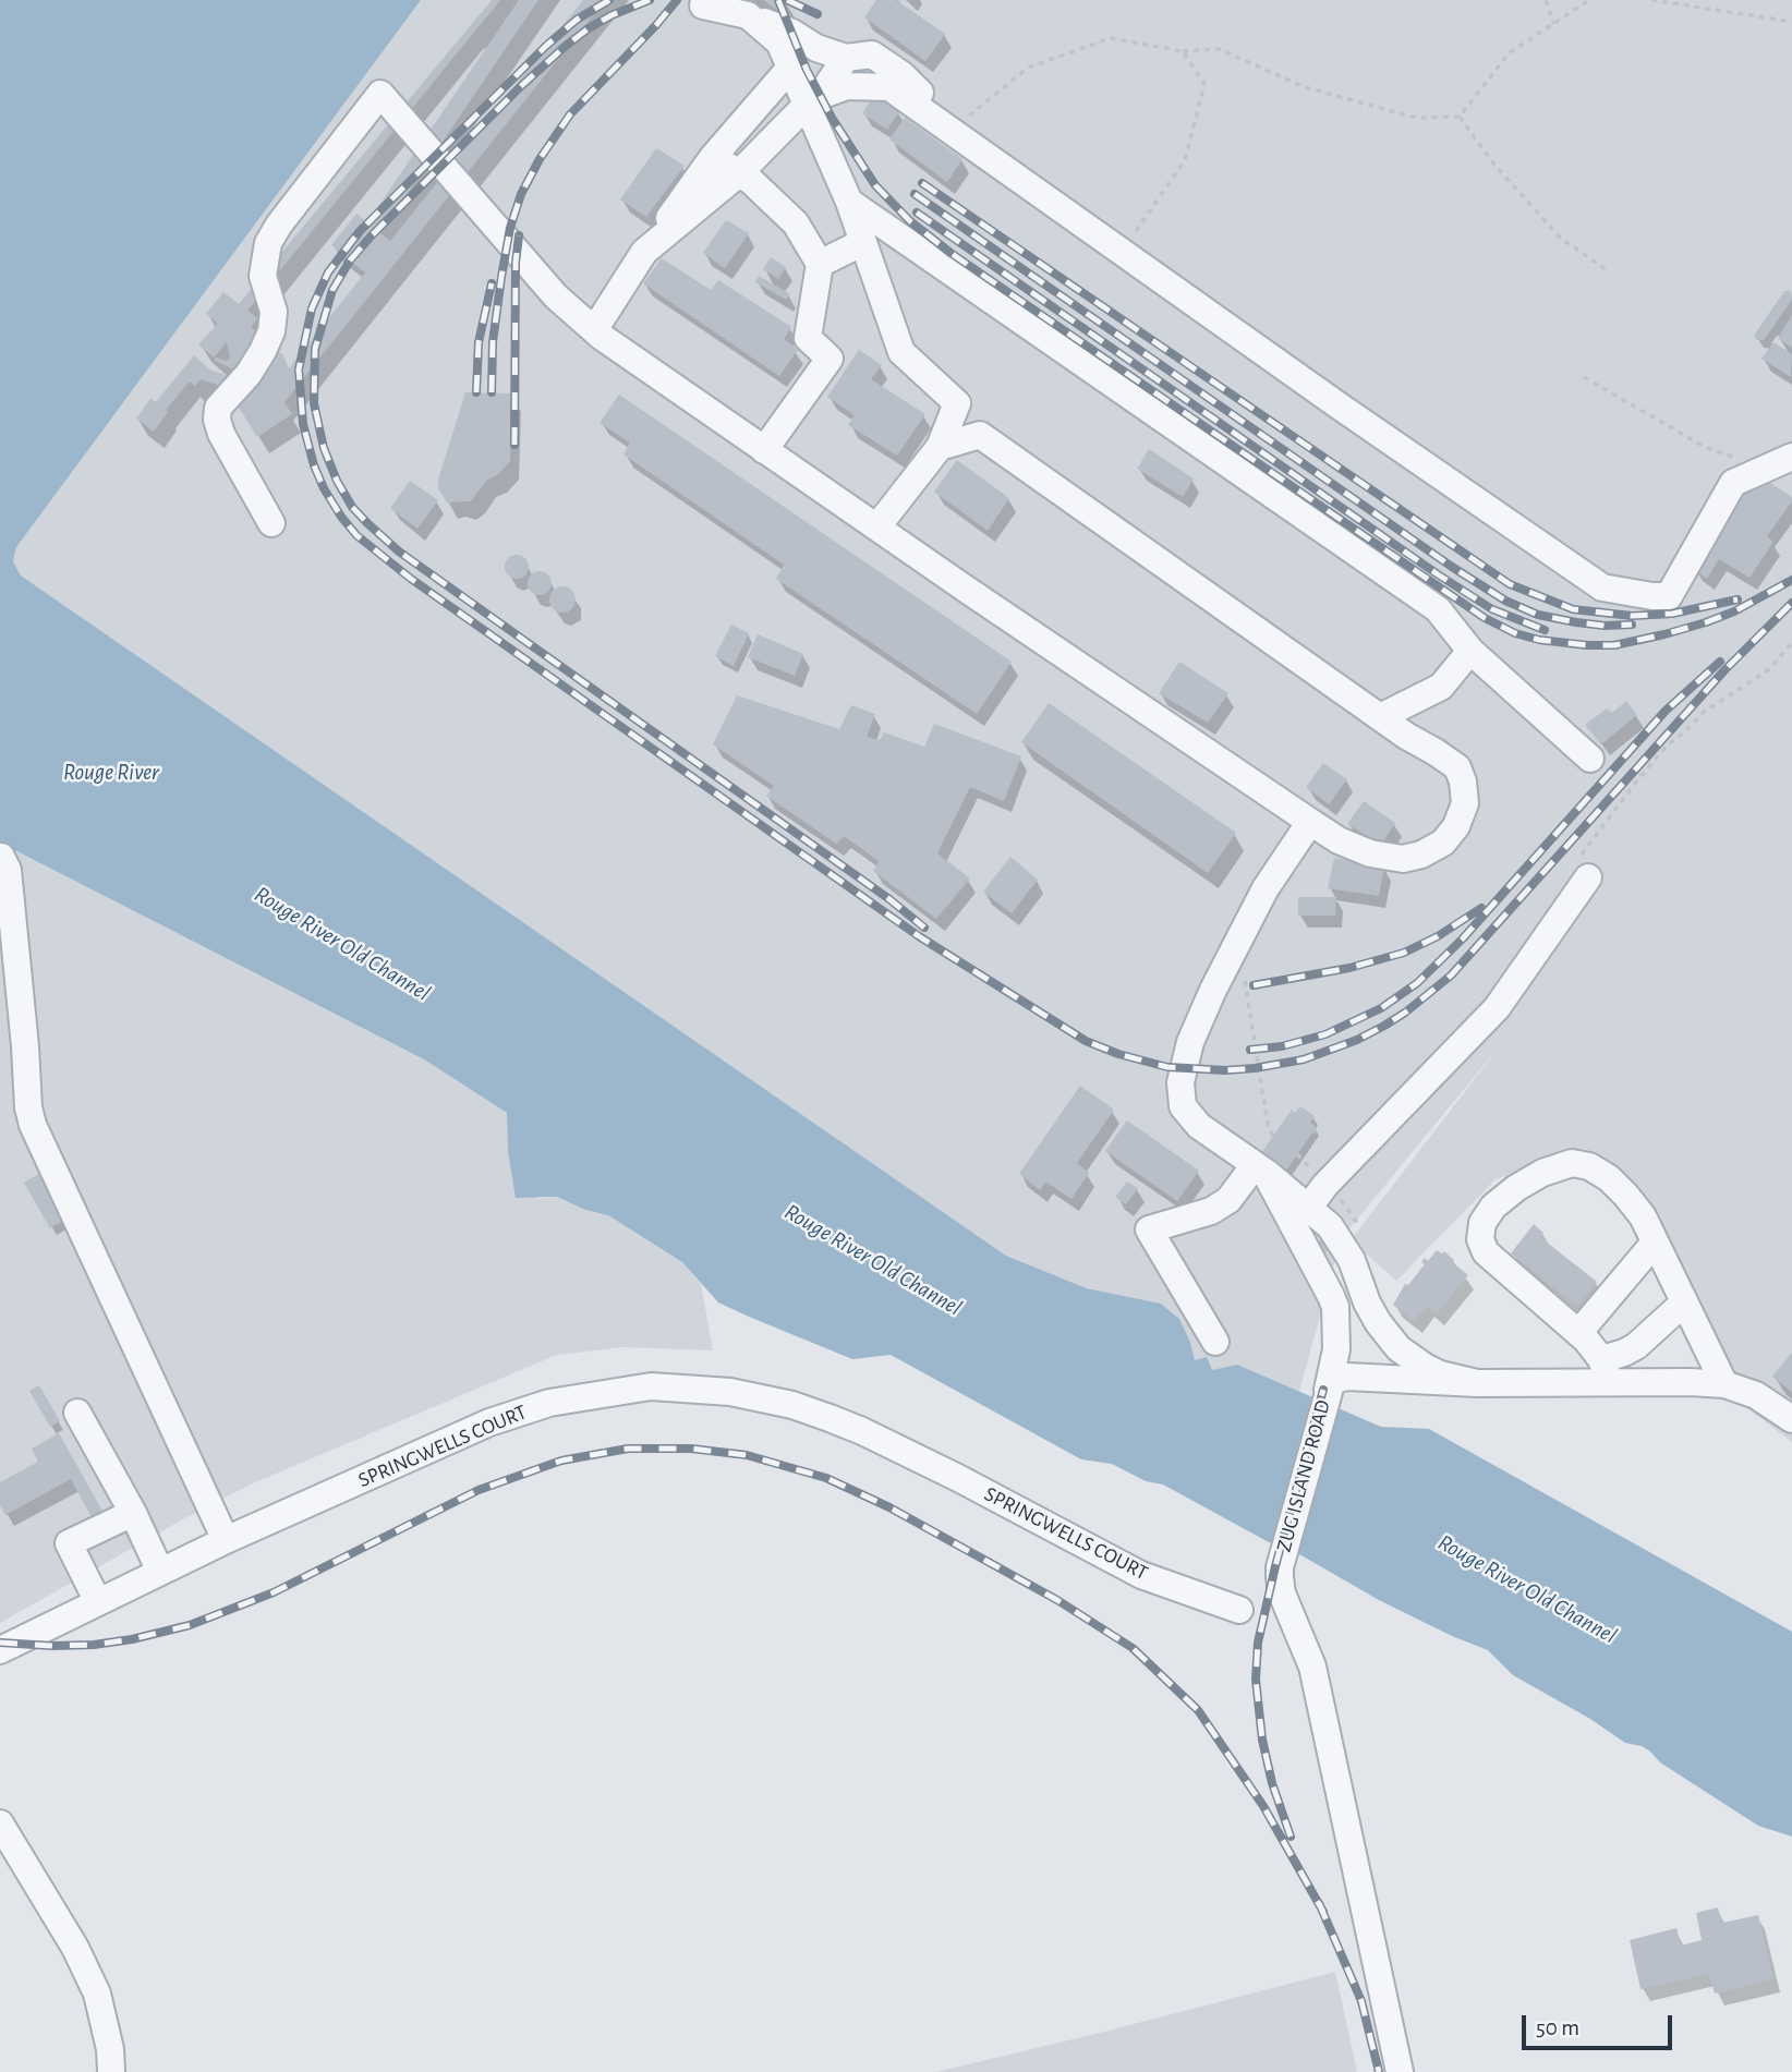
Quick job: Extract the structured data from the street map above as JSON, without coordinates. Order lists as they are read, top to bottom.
{
  "streets": {
    "street": ["SPRINGWELLS COURT", "ZUG ISLAND ROAD"]
  },
  "water": ["Rouge River", "Rouge River Old Channel"],
  "scale_bar": "50 m"
}
